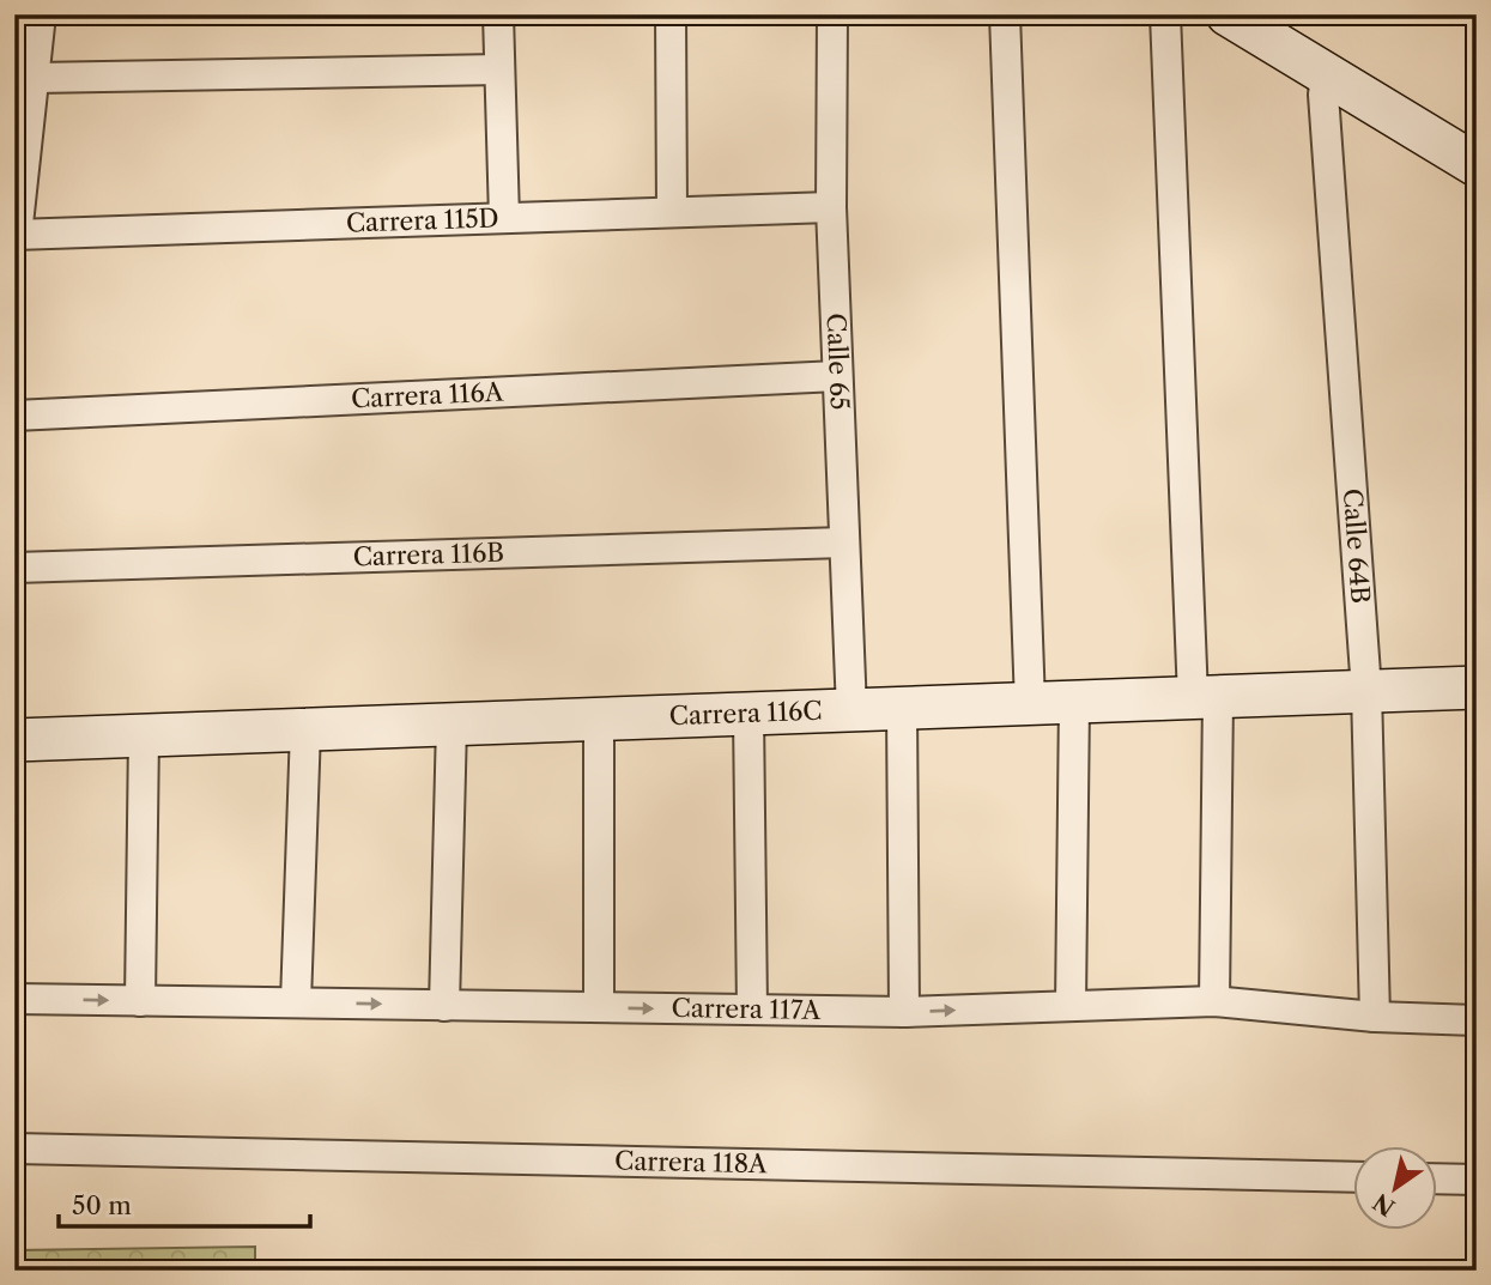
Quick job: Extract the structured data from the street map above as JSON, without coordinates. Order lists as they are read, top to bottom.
{
  "streets": {
    "street": [
      "Carrera 115D",
      "Calle 65",
      "Carrera 116A",
      "Calle 64B",
      "Carrera 116B",
      "Carrera 116C",
      "Carrera 117A",
      "Carrera 118A"
    ]
  },
  "crossings": [
    ["Carrera 115D", "Calle 65"],
    ["Calle 65", "Carrera 116A"],
    ["Calle 65", "Carrera 116B"],
    ["Calle 65", "Carrera 116C"],
    ["Calle 64B", "Carrera 116C"],
    ["Calle 64B", "Carrera 117A"]
  ],
  "one_way": ["Carrera 117A"],
  "scale_bar": "50 m",
  "north": "bottom left"
}
